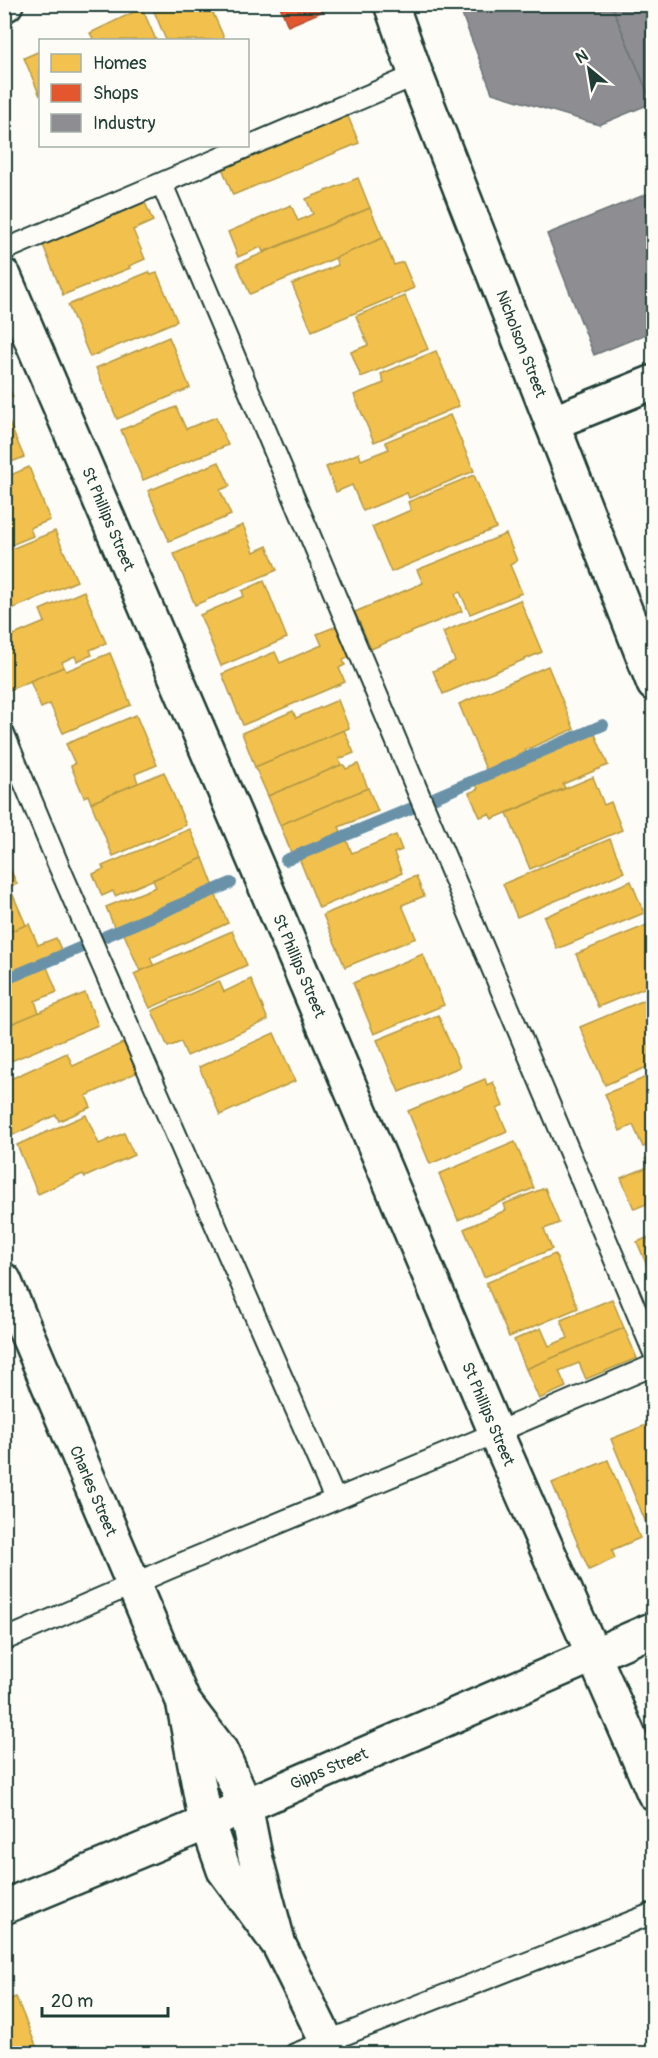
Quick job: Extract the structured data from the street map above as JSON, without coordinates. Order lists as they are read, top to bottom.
{
  "streets": {
    "street": [
      "Nicholson Street",
      "St Phillips Street",
      "Charles Street",
      "Gipps Street"
    ]
  },
  "crossings": [
    ["St Phillips Street", "Gipps Street"],
    ["Charles Street", "Gipps Street"]
  ],
  "legend": ["Homes", "Shops", "Industry"],
  "scale_bar": "20 m",
  "north": "top left"
}
